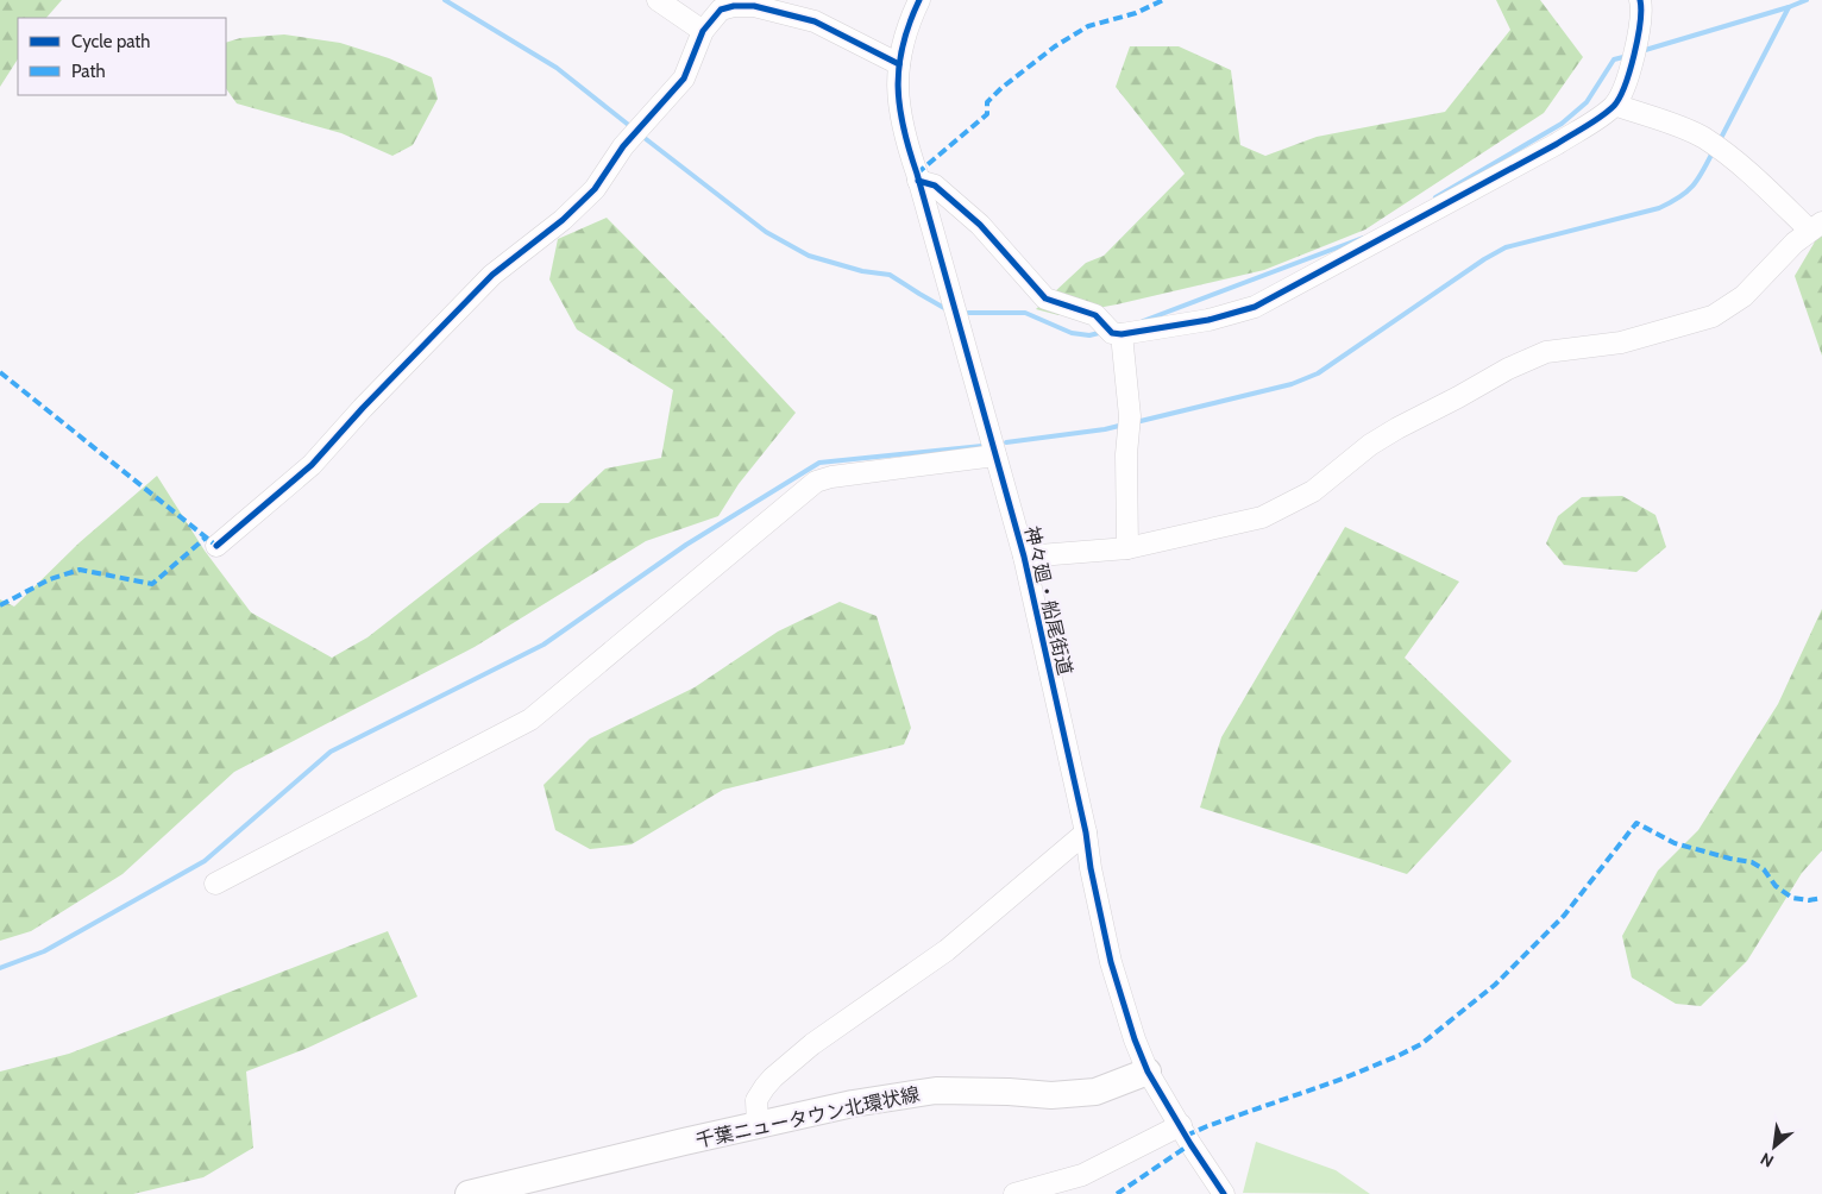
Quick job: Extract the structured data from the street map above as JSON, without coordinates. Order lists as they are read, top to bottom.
{
  "streets": {
    "main road": ["千葉ニュータウン北環状線"],
    "street": ["神々廻・船尾街道"]
  },
  "crossings": [
    ["神々廻・船尾街道", "千葉ニュータウン北環状線"]
  ],
  "legend": ["Cycle path", "Path"],
  "north": "bottom left"
}
